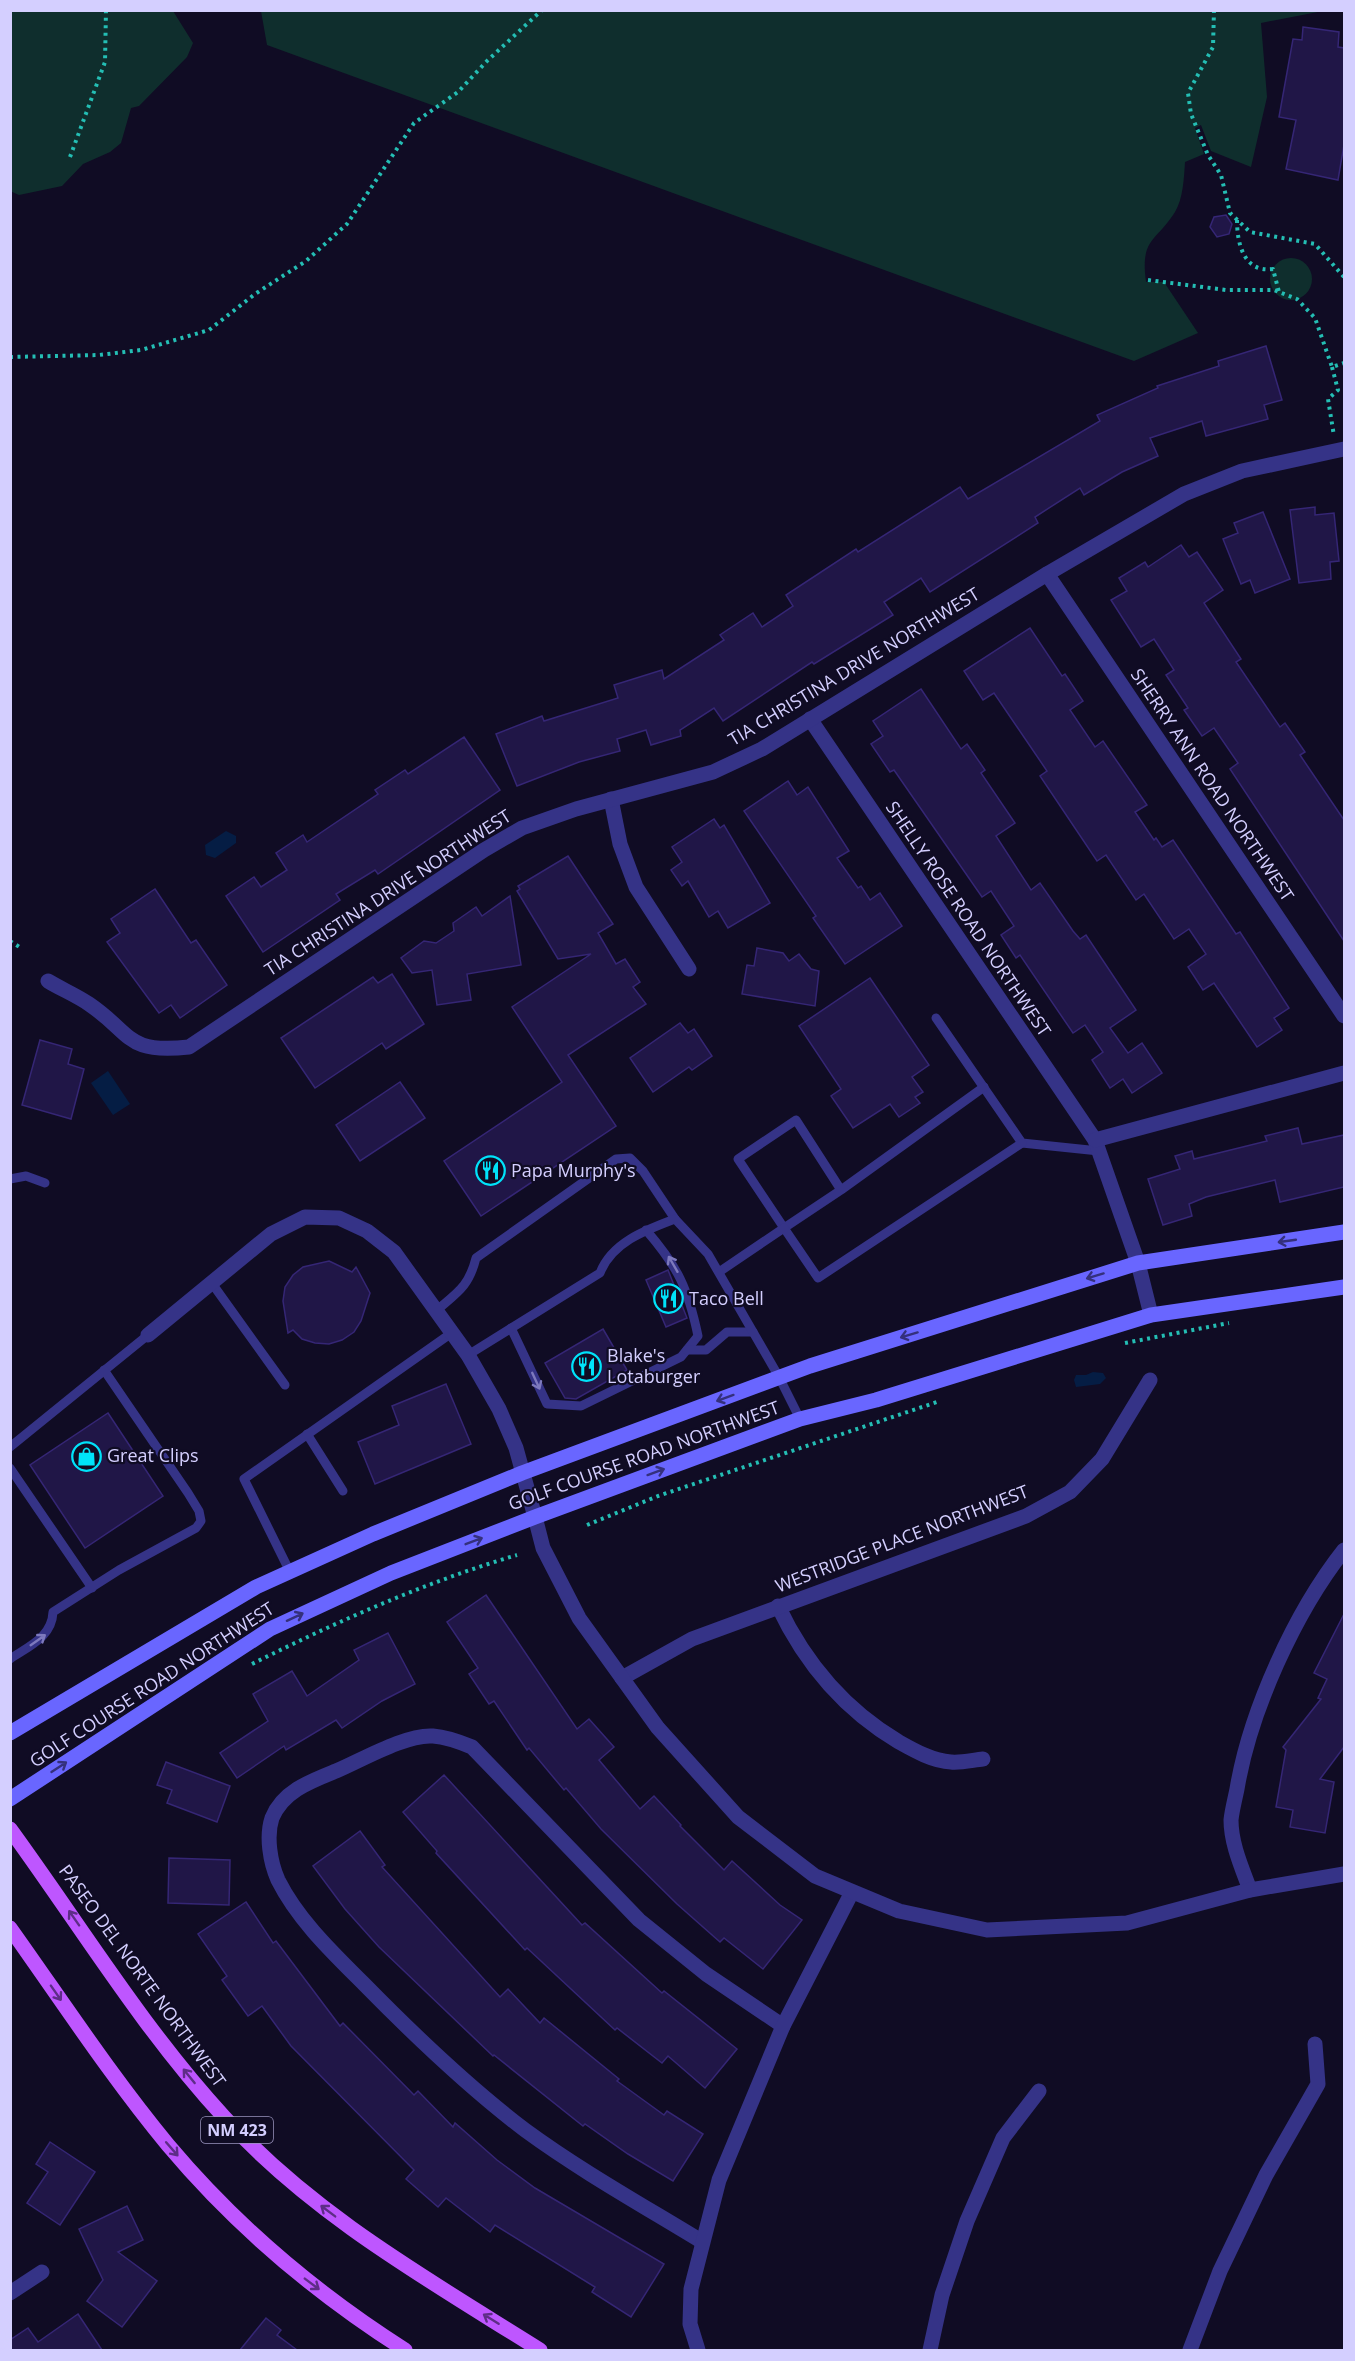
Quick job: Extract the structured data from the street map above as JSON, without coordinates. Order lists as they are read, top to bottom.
{
  "streets": {
    "main road": ["GOLF COURSE ROAD NORTHWEST", "PASEO DEL NORTE NORTHWEST", "NM 423"],
    "street": [
      "TIA CHRISTINA DRIVE NORTHWEST",
      "SHERRY ANN ROAD NORTHWEST",
      "SHELLY ROSE ROAD NORTHWEST",
      "WESTRIDGE PLACE NORTHWEST"
    ]
  },
  "crossings": [
    ["TIA CHRISTINA DRIVE NORTHWEST", "SHERRY ANN ROAD NORTHWEST"],
    ["TIA CHRISTINA DRIVE NORTHWEST", "SHELLY ROSE ROAD NORTHWEST"]
  ],
  "places": {
    "restaurant": ["Papa Murphy's", "Taco Bell", "Blake's Lotaburger"],
    "shop": ["Great Clips"]
  }
}
